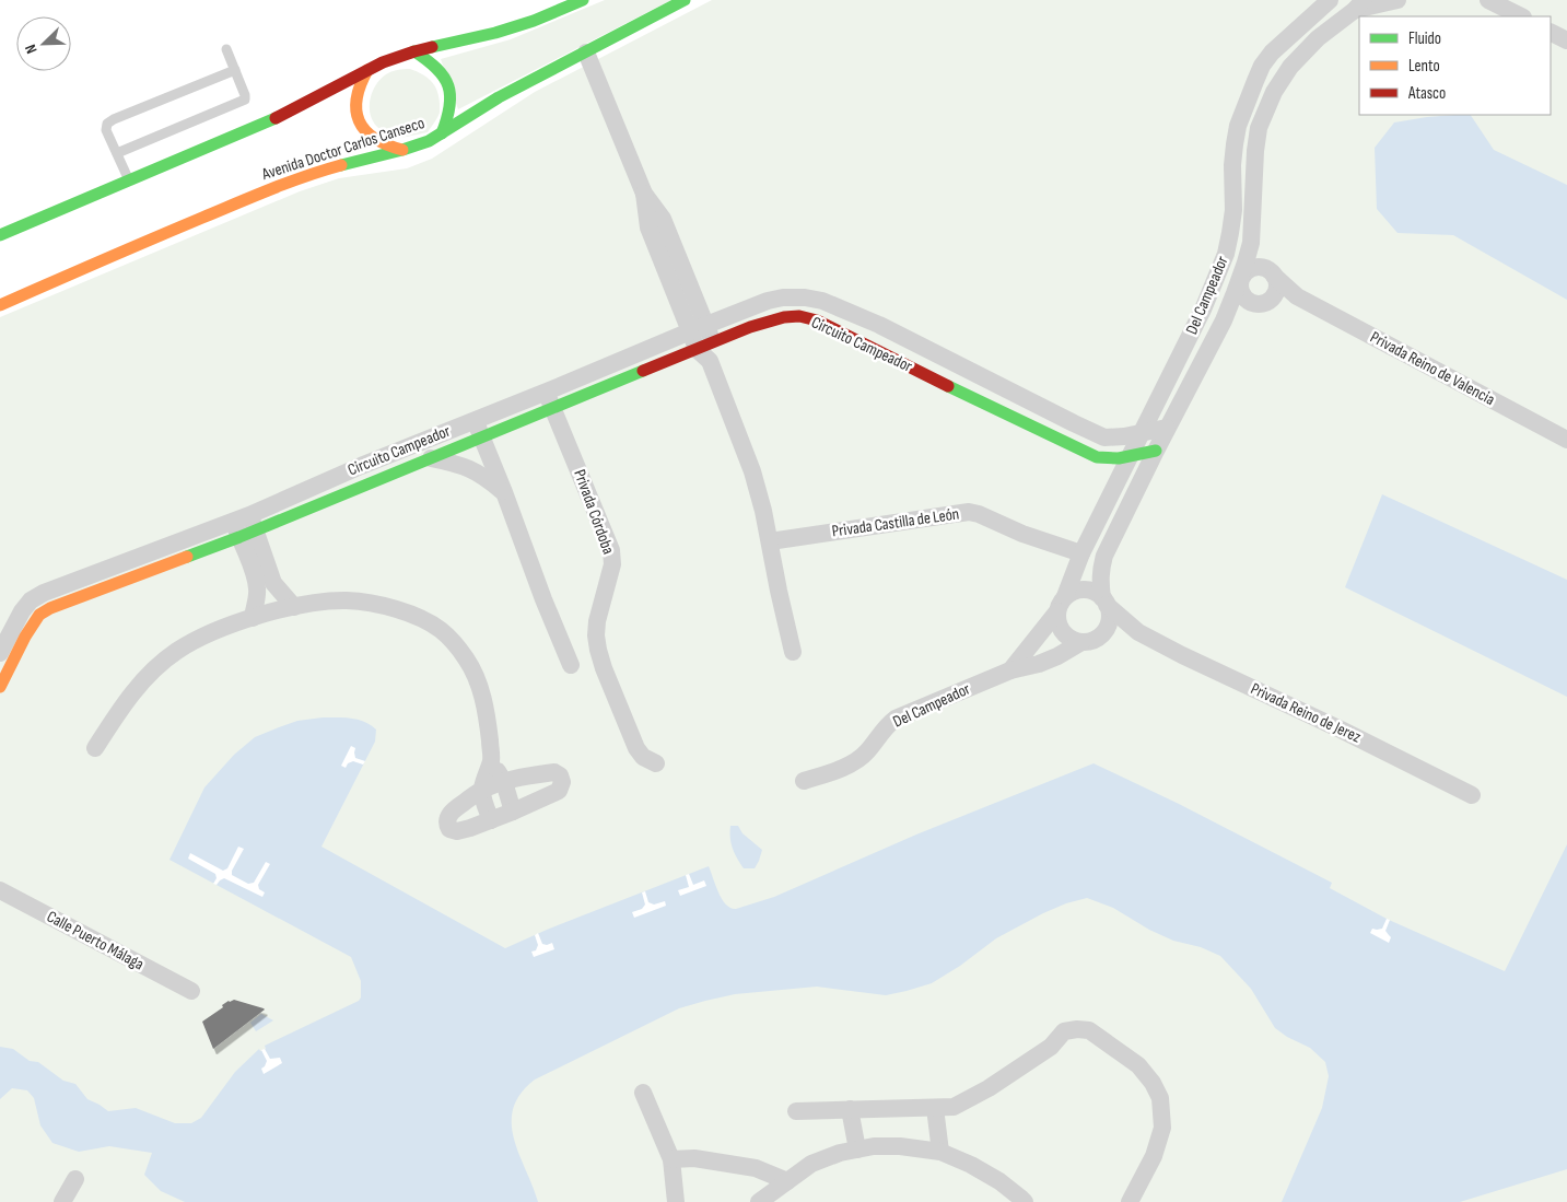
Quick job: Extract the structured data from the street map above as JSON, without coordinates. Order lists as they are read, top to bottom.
{
  "streets": {
    "main road": ["Avenida Doctor Carlos Canseco", "Circuito Campeador"],
    "street": [
      "Del Campeador",
      "Privada Reino de Valencia",
      "Privada Córdoba",
      "Privada Castilla de León",
      "Privada Reino de Jerez",
      "Calle Puerto Málaga"
    ]
  },
  "crossings": [
    ["Del Campeador", "Circuito Campeador"],
    ["Del Campeador", "Privada Reino de Valencia"],
    ["Del Campeador", "Privada Castilla de León"],
    ["Del Campeador", "Privada Reino de Jerez"],
    ["Circuito Campeador", "Privada Córdoba"]
  ],
  "legend": ["Fluido", "Lento", "Atasco"],
  "north": "bottom left"
}
